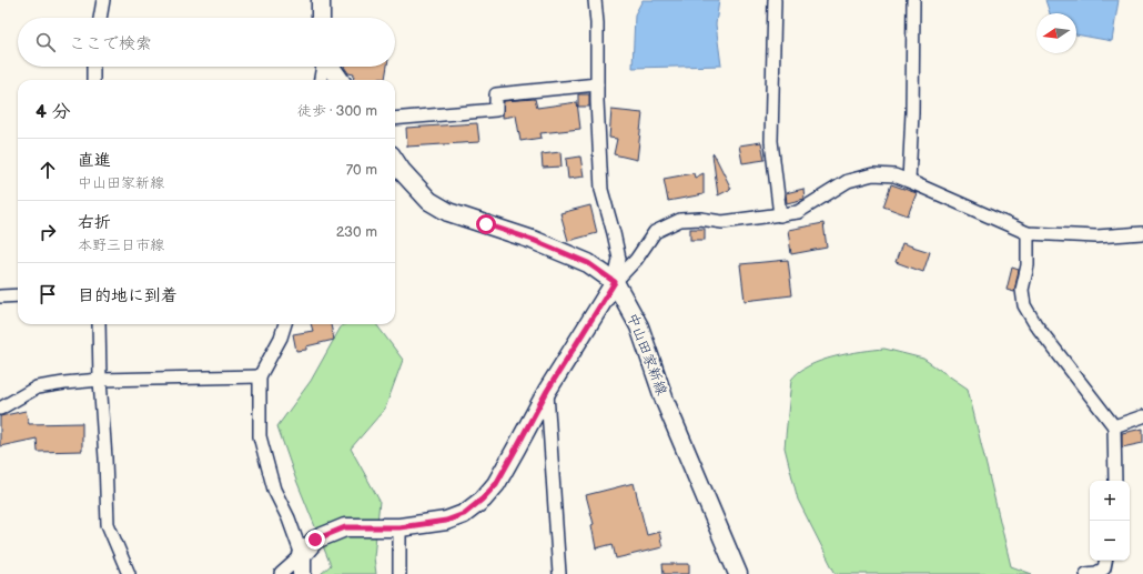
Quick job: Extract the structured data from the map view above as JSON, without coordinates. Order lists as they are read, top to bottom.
{
  "streets": {
    "main road": ["中山田家新線"]
  },
  "north": "left",
  "page": {
    "search": "ここで検索",
    "heading": ["4 分", "徒歩 · 300 m"],
    "list": [
      ["直進", "中山田家新線", "70 m"],
      ["右折", "本野三日市線", "230 m"],
      "目的地に到着"
    ],
    "map_buttons": ["+", "−"]
  }
}
